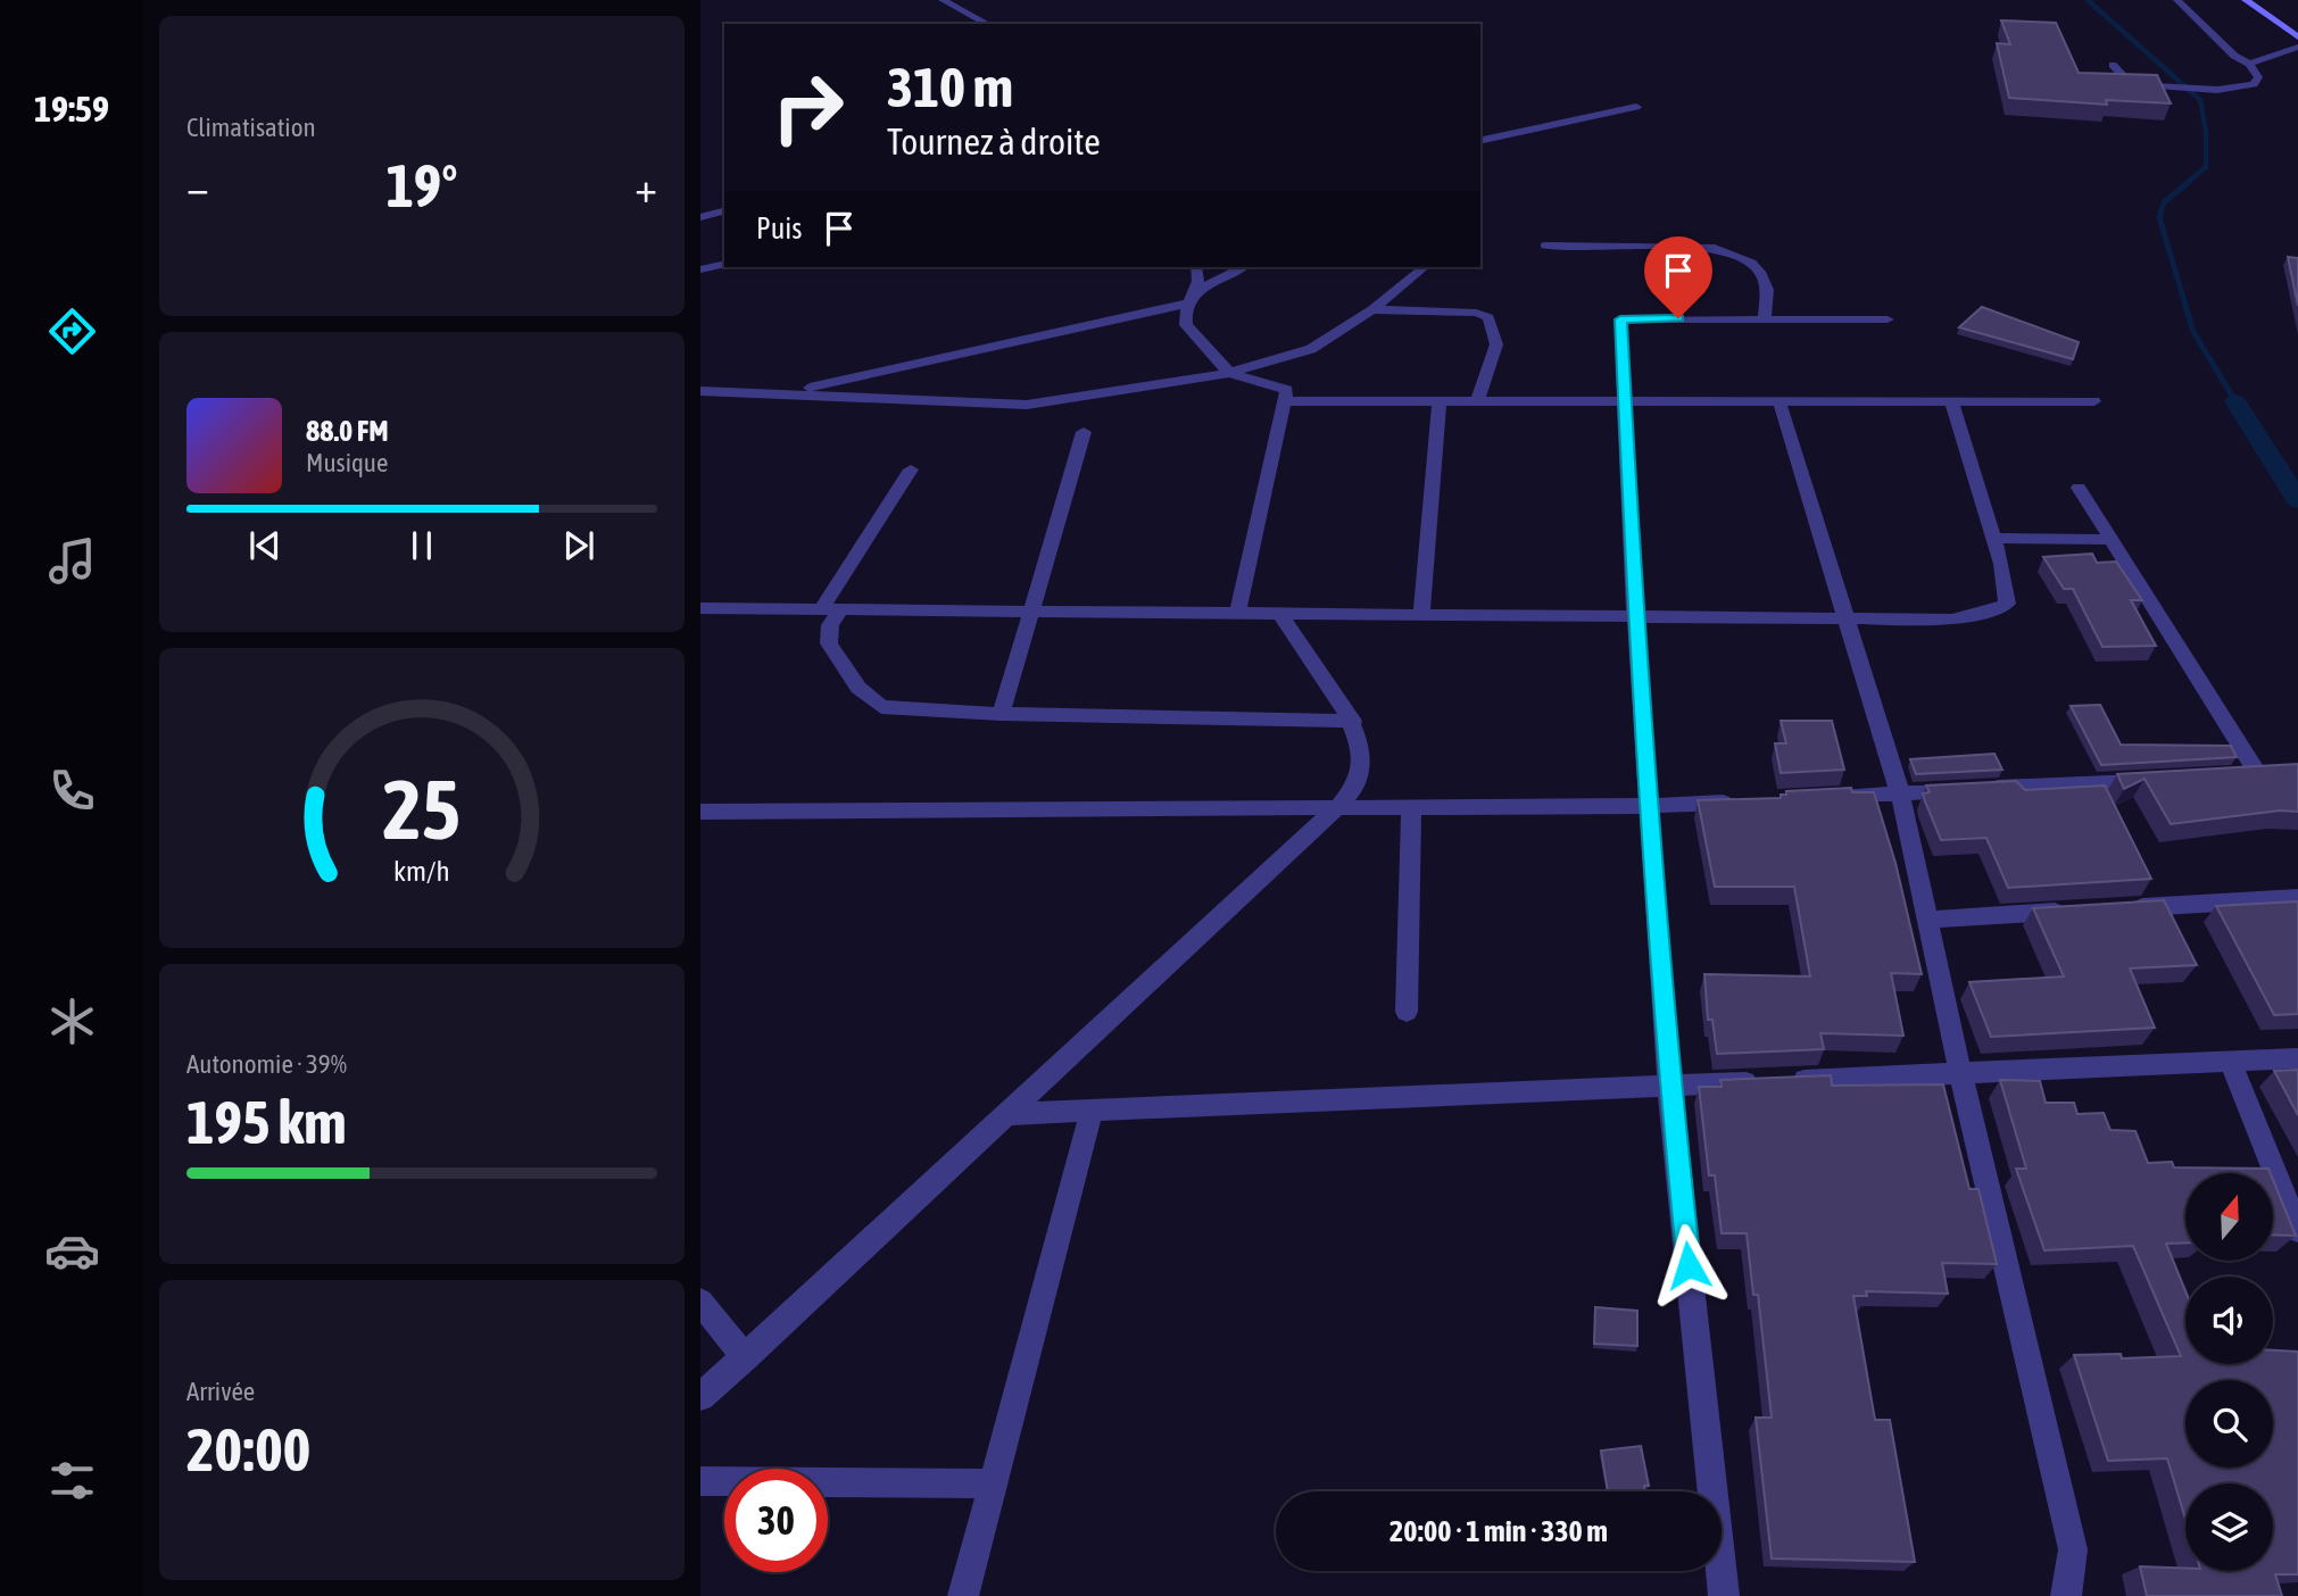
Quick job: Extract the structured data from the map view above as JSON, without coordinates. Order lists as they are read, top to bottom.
{
  "north": "top",
  "page": {
    "tabs": "19:59",
    "tile": [
      "Climatisation",
      ["Autonomie · 39%", "195 km"],
      ["Arrivée", "20:00"]
    ],
    "turn": ["310 m", "Tournez à droite"],
    "heat": ["−", "19°", "+"],
    "then": "Puis",
    "song": ["88.0 FM", "Musique"],
    "limit": "30",
    "trip": "20:00 · 1 min · 330 m",
    "gauge": ["25", "km/h"]
  }
}
